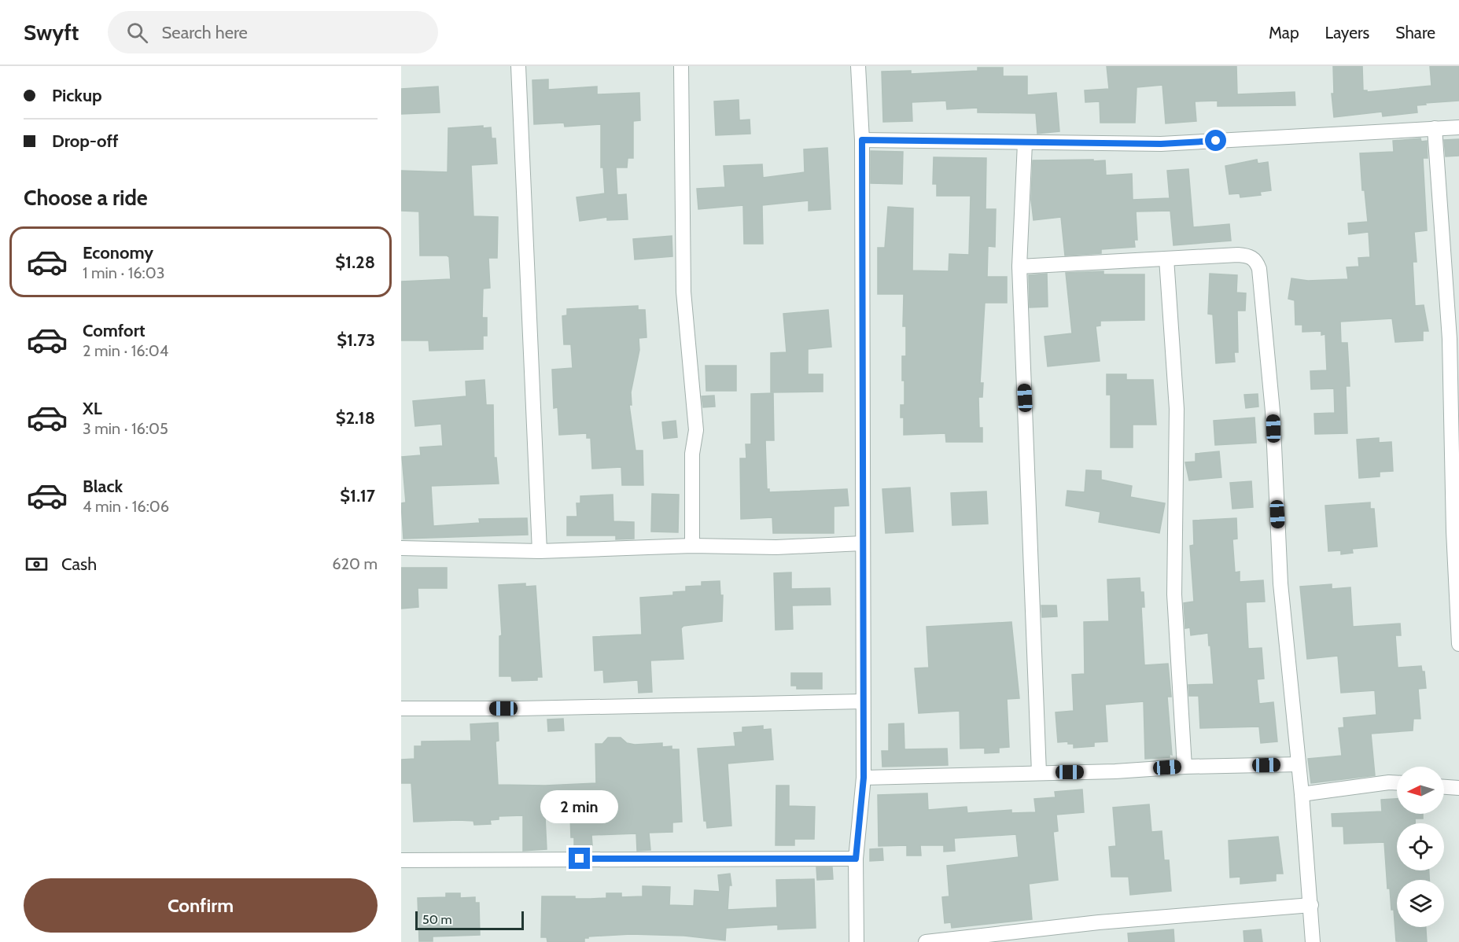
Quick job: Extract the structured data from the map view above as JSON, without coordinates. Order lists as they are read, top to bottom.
{
  "scale_bar": "50 m",
  "north": "left",
  "page": {
    "header": "Swyft",
    "search": "Search here",
    "nav": ["Map", "Layers", "Share"],
    "banner": ["Pickup", "Drop-off"],
    "heading": "Choose a ride",
    "list": [
      {
        "name": "Economy",
        "note": "1 min · 16:03",
        "value": "$1.28"
      },
      {
        "name": "Comfort",
        "note": "2 min · 16:04",
        "value": "$1.73"
      },
      {
        "name": "XL",
        "note": "3 min · 16:05",
        "value": "$2.18"
      },
      {
        "name": "Black",
        "note": "4 min · 16:06",
        "value": "$1.17"
      }
    ],
    "pay": ["Cash", "620 m"],
    "bubble": "2 min",
    "buttons": "Confirm",
    "scale": "50 m"
  }
}
